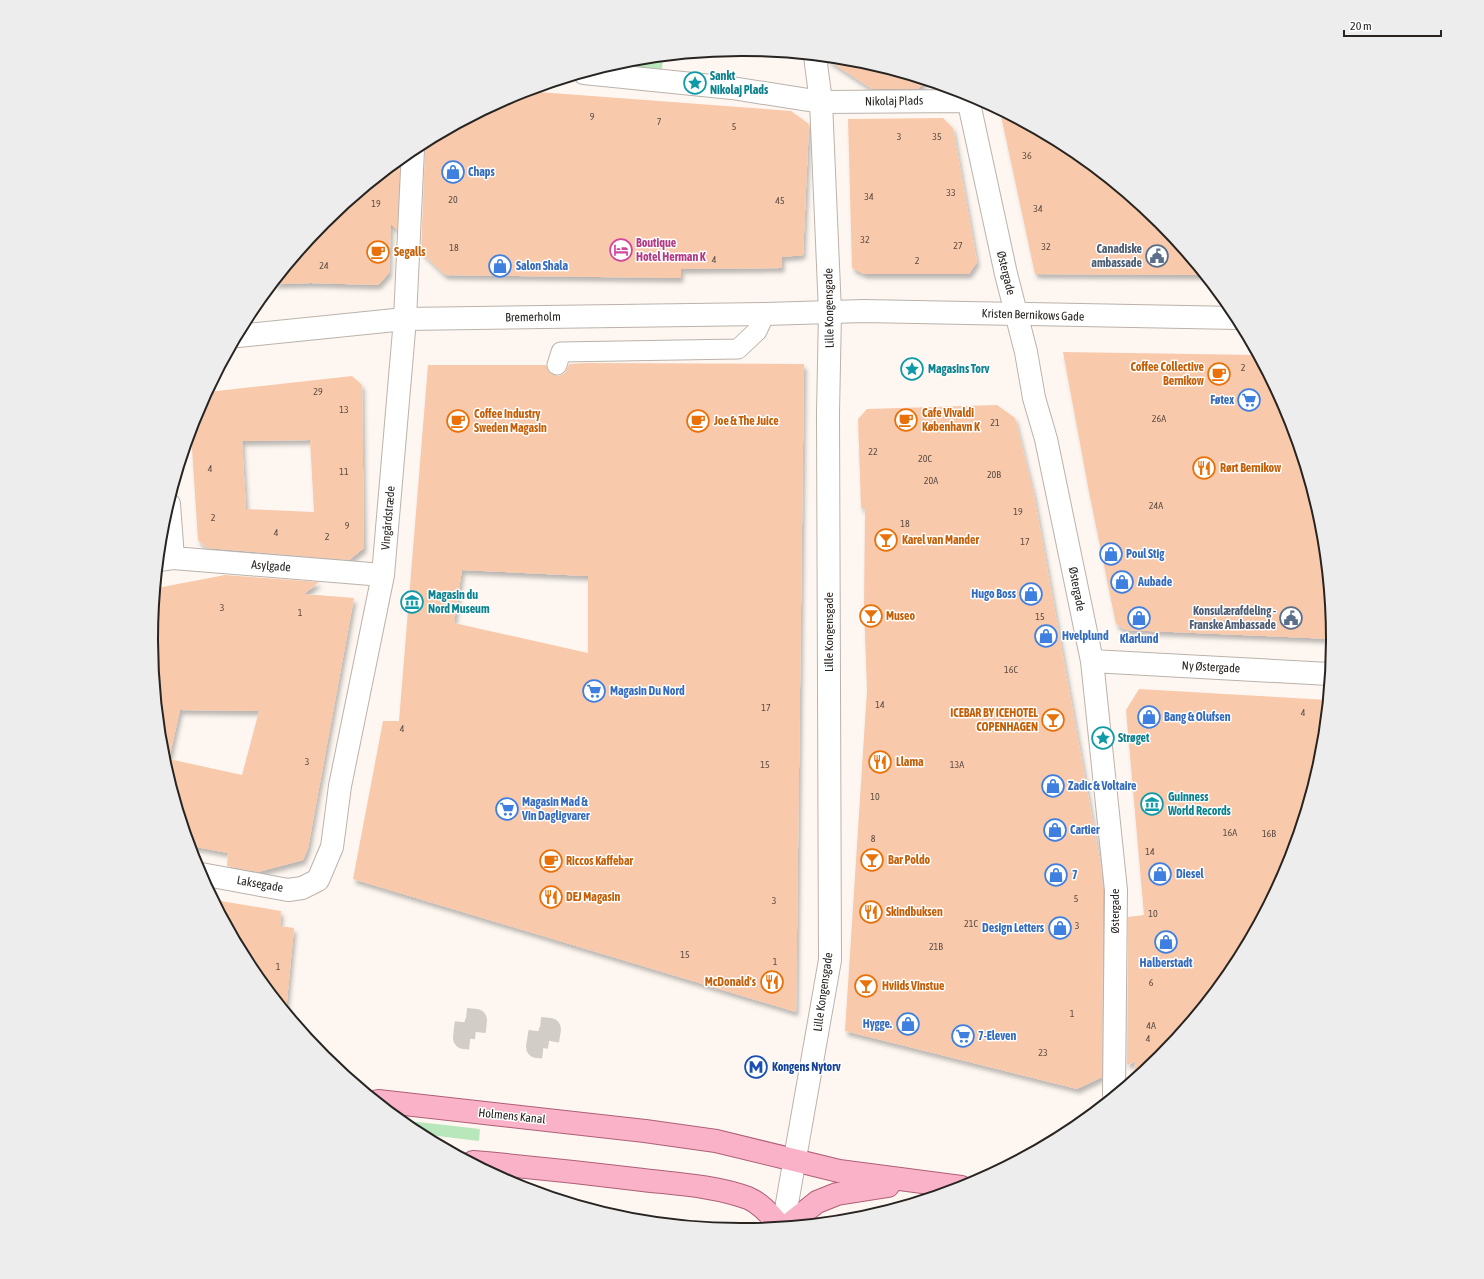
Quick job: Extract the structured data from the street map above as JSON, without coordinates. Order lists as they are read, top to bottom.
{
  "streets": {
    "main road": ["Holmens Kanal"],
    "street": [
      "Nikolaj Plads",
      "Østergade",
      "Lille Kongensgade",
      "Kristen Bernikows Gade",
      "Bremerholm",
      "Vingårdstræde",
      "Asylgade",
      "Ny Østergade",
      "Laksegade"
    ]
  },
  "crossings": [
    ["Nikolaj Plads", "Lille Kongensgade"],
    ["Østergade", "Kristen Bernikows Gade"],
    ["Østergade", "Ny Østergade"],
    ["Lille Kongensgade", "Kristen Bernikows Gade"],
    ["Lille Kongensgade", "Bremerholm"],
    ["Lille Kongensgade", "Holmens Kanal"],
    ["Kristen Bernikows Gade", "Bremerholm"],
    ["Bremerholm", "Vingårdstræde"],
    ["Vingårdstræde", "Asylgade"],
    ["Vingårdstræde", "Laksegade"]
  ],
  "places": {
    "place": ["Sankt Nikolaj Plads", "Magasins Torv", "Strøget"],
    "shop": [
      "Chaps",
      "Salon Shala",
      "Poul Stig",
      "Aubade",
      "Hugo Boss",
      "Klarlund",
      "Hvelplund",
      "Bang & Olufsen",
      "Zadic & Voltaire",
      "Cartier",
      "Diesel",
      "7",
      "Design Letters",
      "Halberstadt",
      "Hygge."
    ],
    "hotel": ["Boutique Hotel Herman K"],
    "cafe": [
      "Segalls",
      "Coffee Collective Bernikow",
      "Cafe Vivaldi København K",
      "Coffee Industry Sweden Magasin",
      "Joe & The Juice",
      "Riccos Kaffebar"
    ],
    "public building": ["Canadiske ambassade", "Konsulærafdeling - Franske Ambassade"],
    "supermarket": [
      "Føtex",
      "Magasin Du Nord",
      "Magasin Mad & Vin Dagligvarer",
      "7-Eleven"
    ],
    "restaurant": [
      "Rørt Bernikow",
      "Llama",
      "DEJ Magasin",
      "Skindbuksen",
      "McDonald's"
    ],
    "bar": [
      "Karel van Mander",
      "Museo",
      "ICEBAR BY ICEHOTEL COPENHAGEN",
      "Bar Poldo",
      "Hviids Vinstue"
    ],
    "museum": ["Magasin du Nord Museum", "Guinness World Records"],
    "metro station": ["Kongens Nytorv"]
  },
  "house_numbers": [
    "9",
    "7",
    "5",
    "3",
    "35",
    "36",
    "33",
    "34",
    "20",
    "45",
    "19",
    "34",
    "32",
    "27",
    "32",
    "18",
    "4",
    "2",
    "24",
    "2",
    "29",
    "13",
    "26A",
    "21",
    "22",
    "20C",
    "4",
    "11",
    "20B",
    "20A",
    "24A",
    "19",
    "2",
    "18",
    "9",
    "4",
    "2",
    "17",
    "3",
    "1",
    "15",
    "16C",
    "14",
    "17",
    "4",
    "4",
    "3",
    "15",
    "13A",
    "10",
    "16A",
    "16B",
    "8",
    "14",
    "5",
    "3",
    "10",
    "21C",
    "3",
    "21B",
    "15",
    "1",
    "1",
    "6",
    "1",
    "4A",
    "4",
    "23"
  ],
  "scale_bar": "20 m"
}
